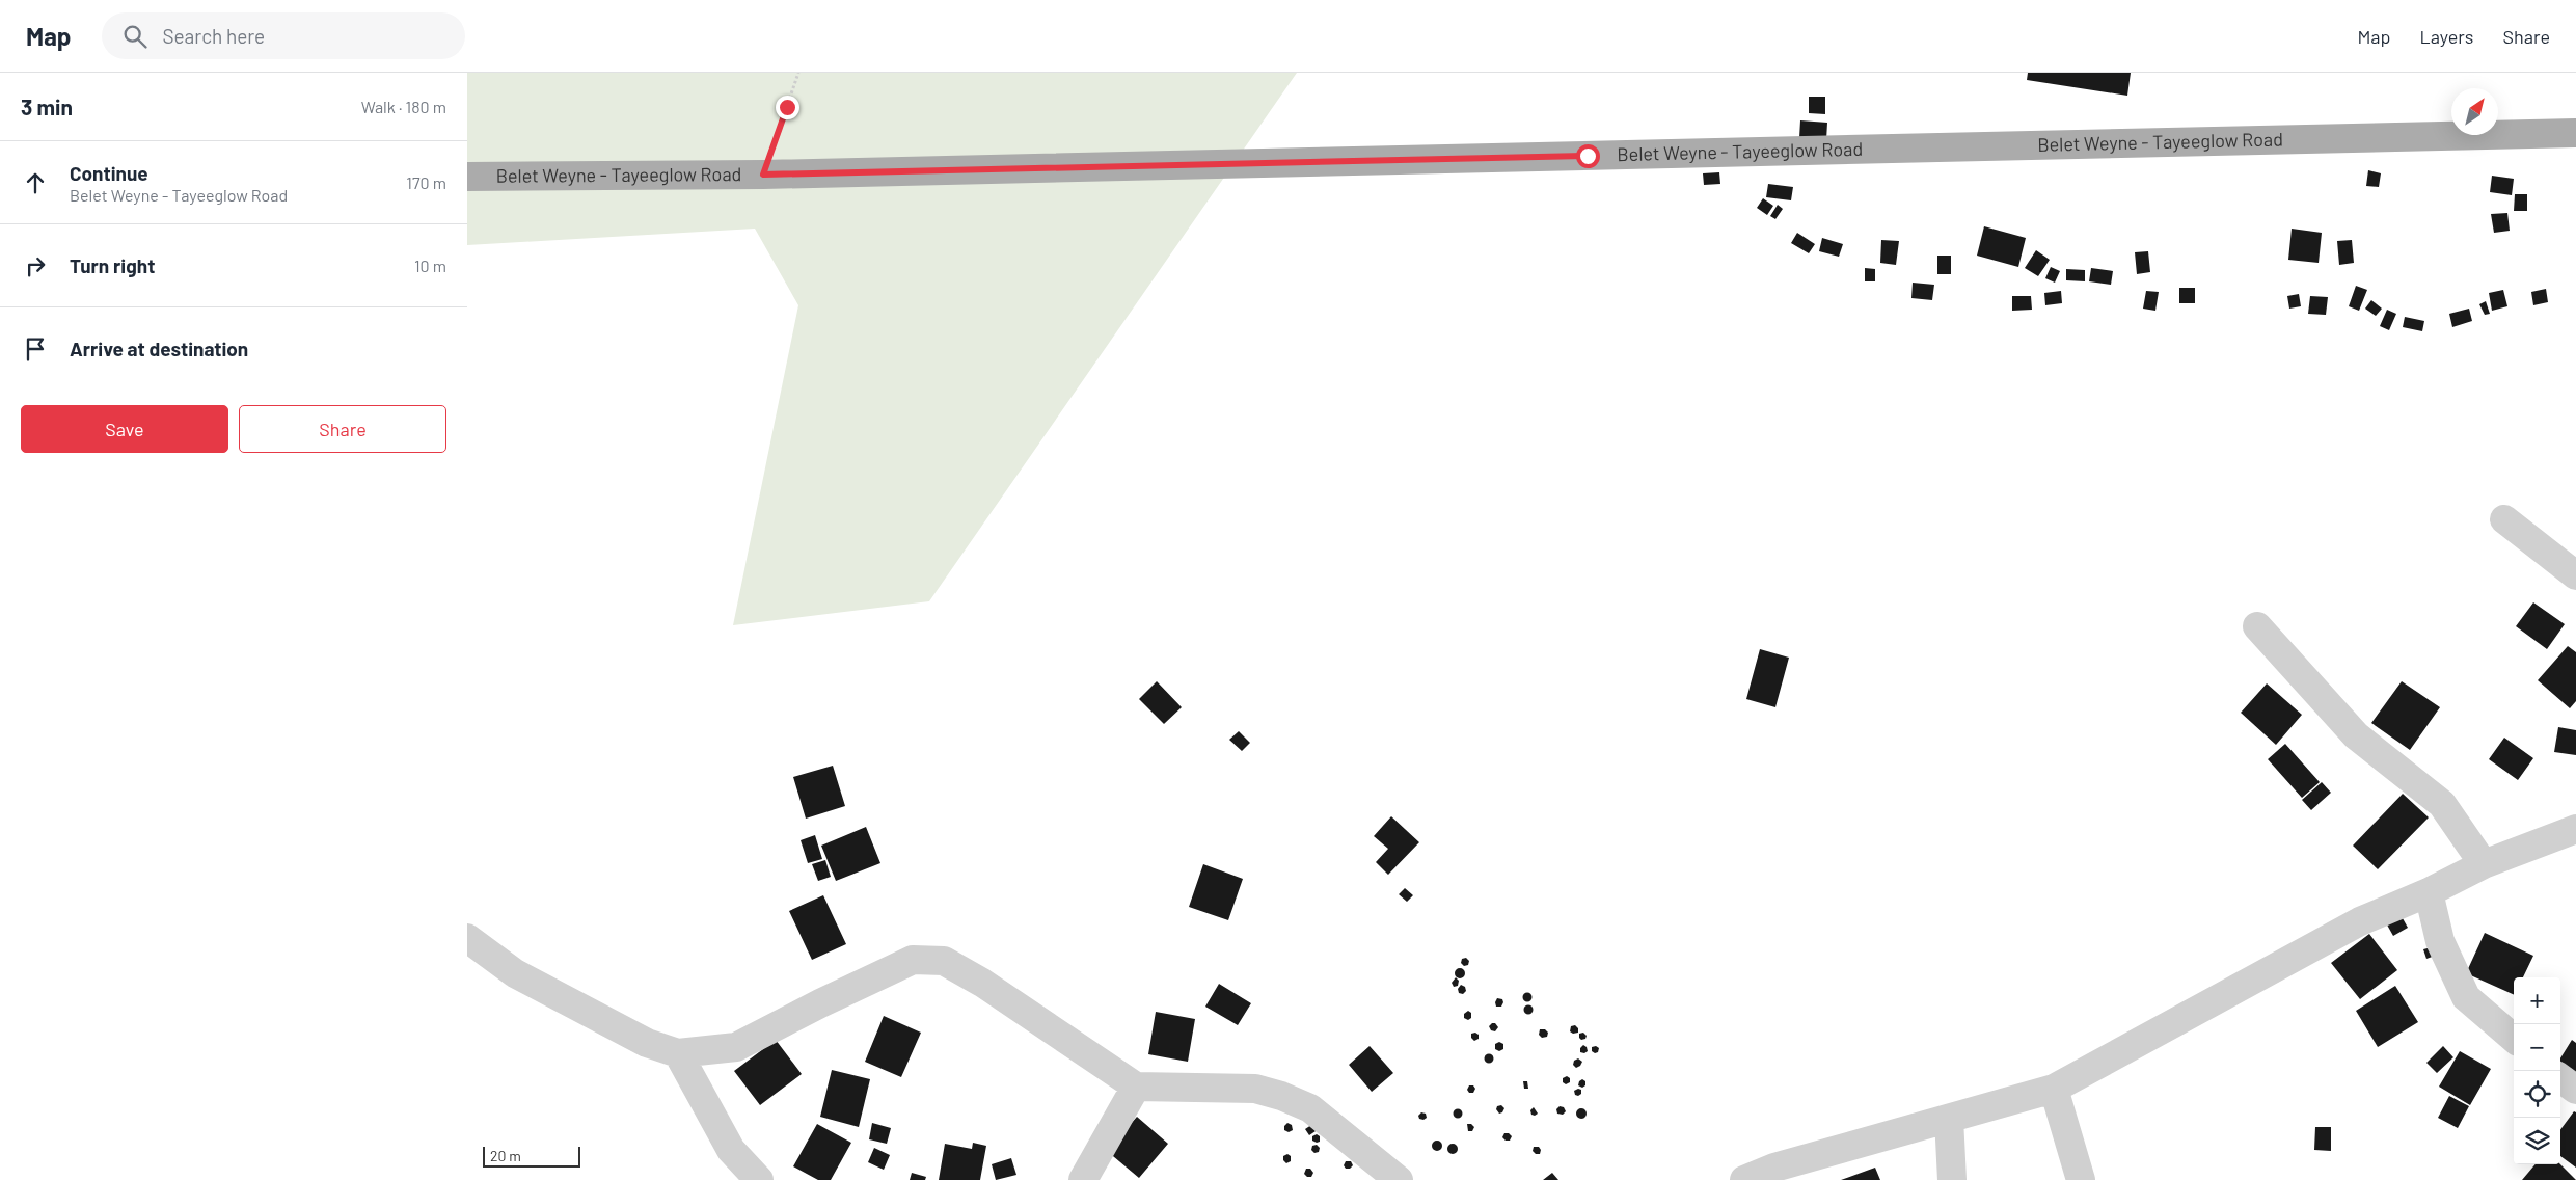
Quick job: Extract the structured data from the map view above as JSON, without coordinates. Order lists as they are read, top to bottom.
{
  "streets": {
    "main road": ["Belet Weyne - Tayeeglow Road"]
  },
  "scale_bar": "20 m",
  "north": "top right",
  "page": {
    "header": "Map",
    "search": "Search here",
    "nav": ["Map", "Layers", "Share"],
    "heading": ["3 min", "Walk · 180 m"],
    "list": [
      ["Continue", "Belet Weyne - Tayeeglow Road", "170 m"],
      ["Turn right", "10 m"],
      "Arrive at destination"
    ],
    "buttons": ["Save", "Share"],
    "map_buttons": ["+", "−"],
    "scale": "20 m"
  }
}
